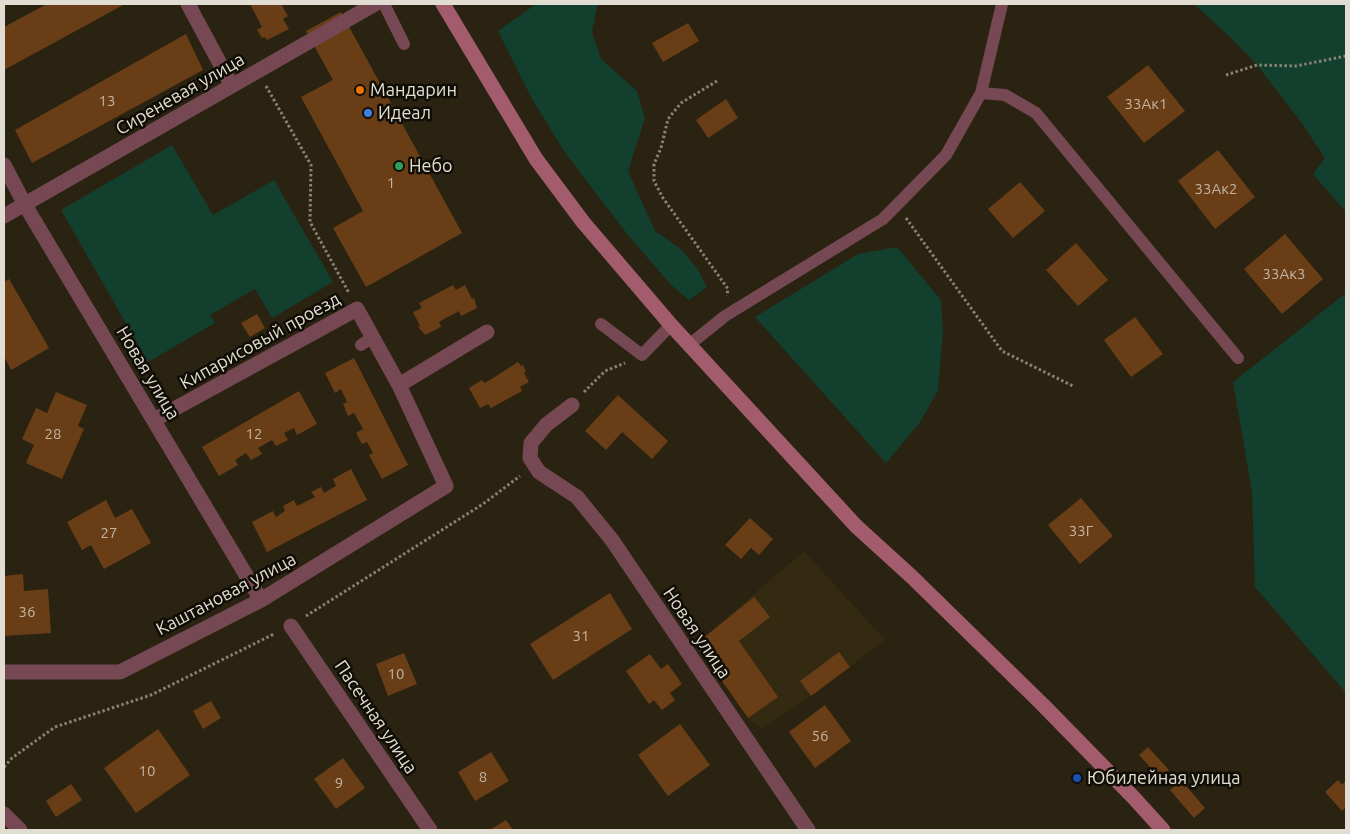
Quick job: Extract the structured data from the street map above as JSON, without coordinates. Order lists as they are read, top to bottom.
{
  "streets": {
    "street": [
      "Сиреневая улица",
      "Кипарисовый проезд",
      "Новая улица",
      "Каштановая улица",
      "Пасечная улица"
    ]
  },
  "crossings": [
    ["Сиреневая улица", "Новая улица"],
    ["Кипарисовый проезд", "Новая улица"],
    ["Новая улица", "Каштановая улица"]
  ],
  "places": [
    "Мандарин",
    "Идеал",
    "Небо",
    "Юбилейная улица"
  ],
  "house_numbers": [
    "13",
    "33Ак1",
    "1",
    "33Ак2",
    "33Ак3",
    "28",
    "12",
    "33Г",
    "27",
    "36",
    "31",
    "10",
    "56",
    "10",
    "8",
    "9"
  ]
}
